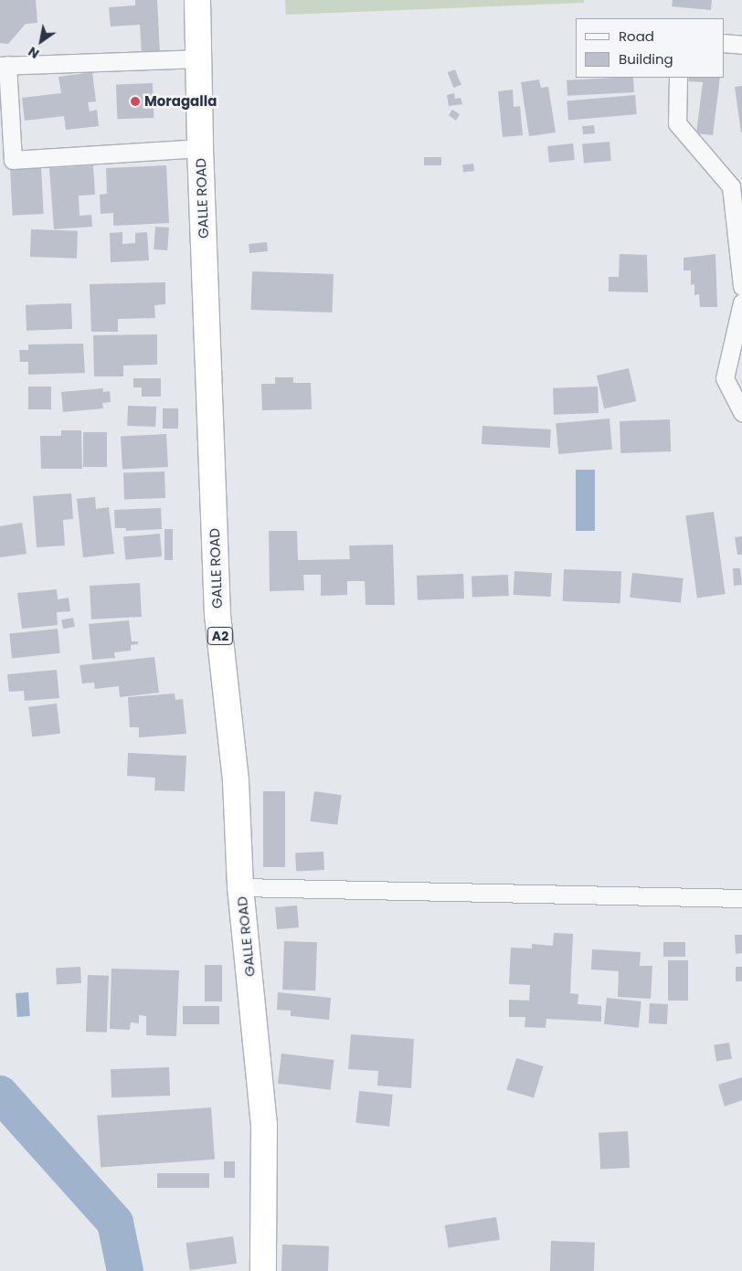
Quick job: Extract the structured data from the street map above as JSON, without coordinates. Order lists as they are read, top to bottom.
{
  "streets": {
    "highway": ["GALLE ROAD", "A2"]
  },
  "places": ["Moragalla"],
  "legend": ["Road", "Building"],
  "north": "bottom left"
}
